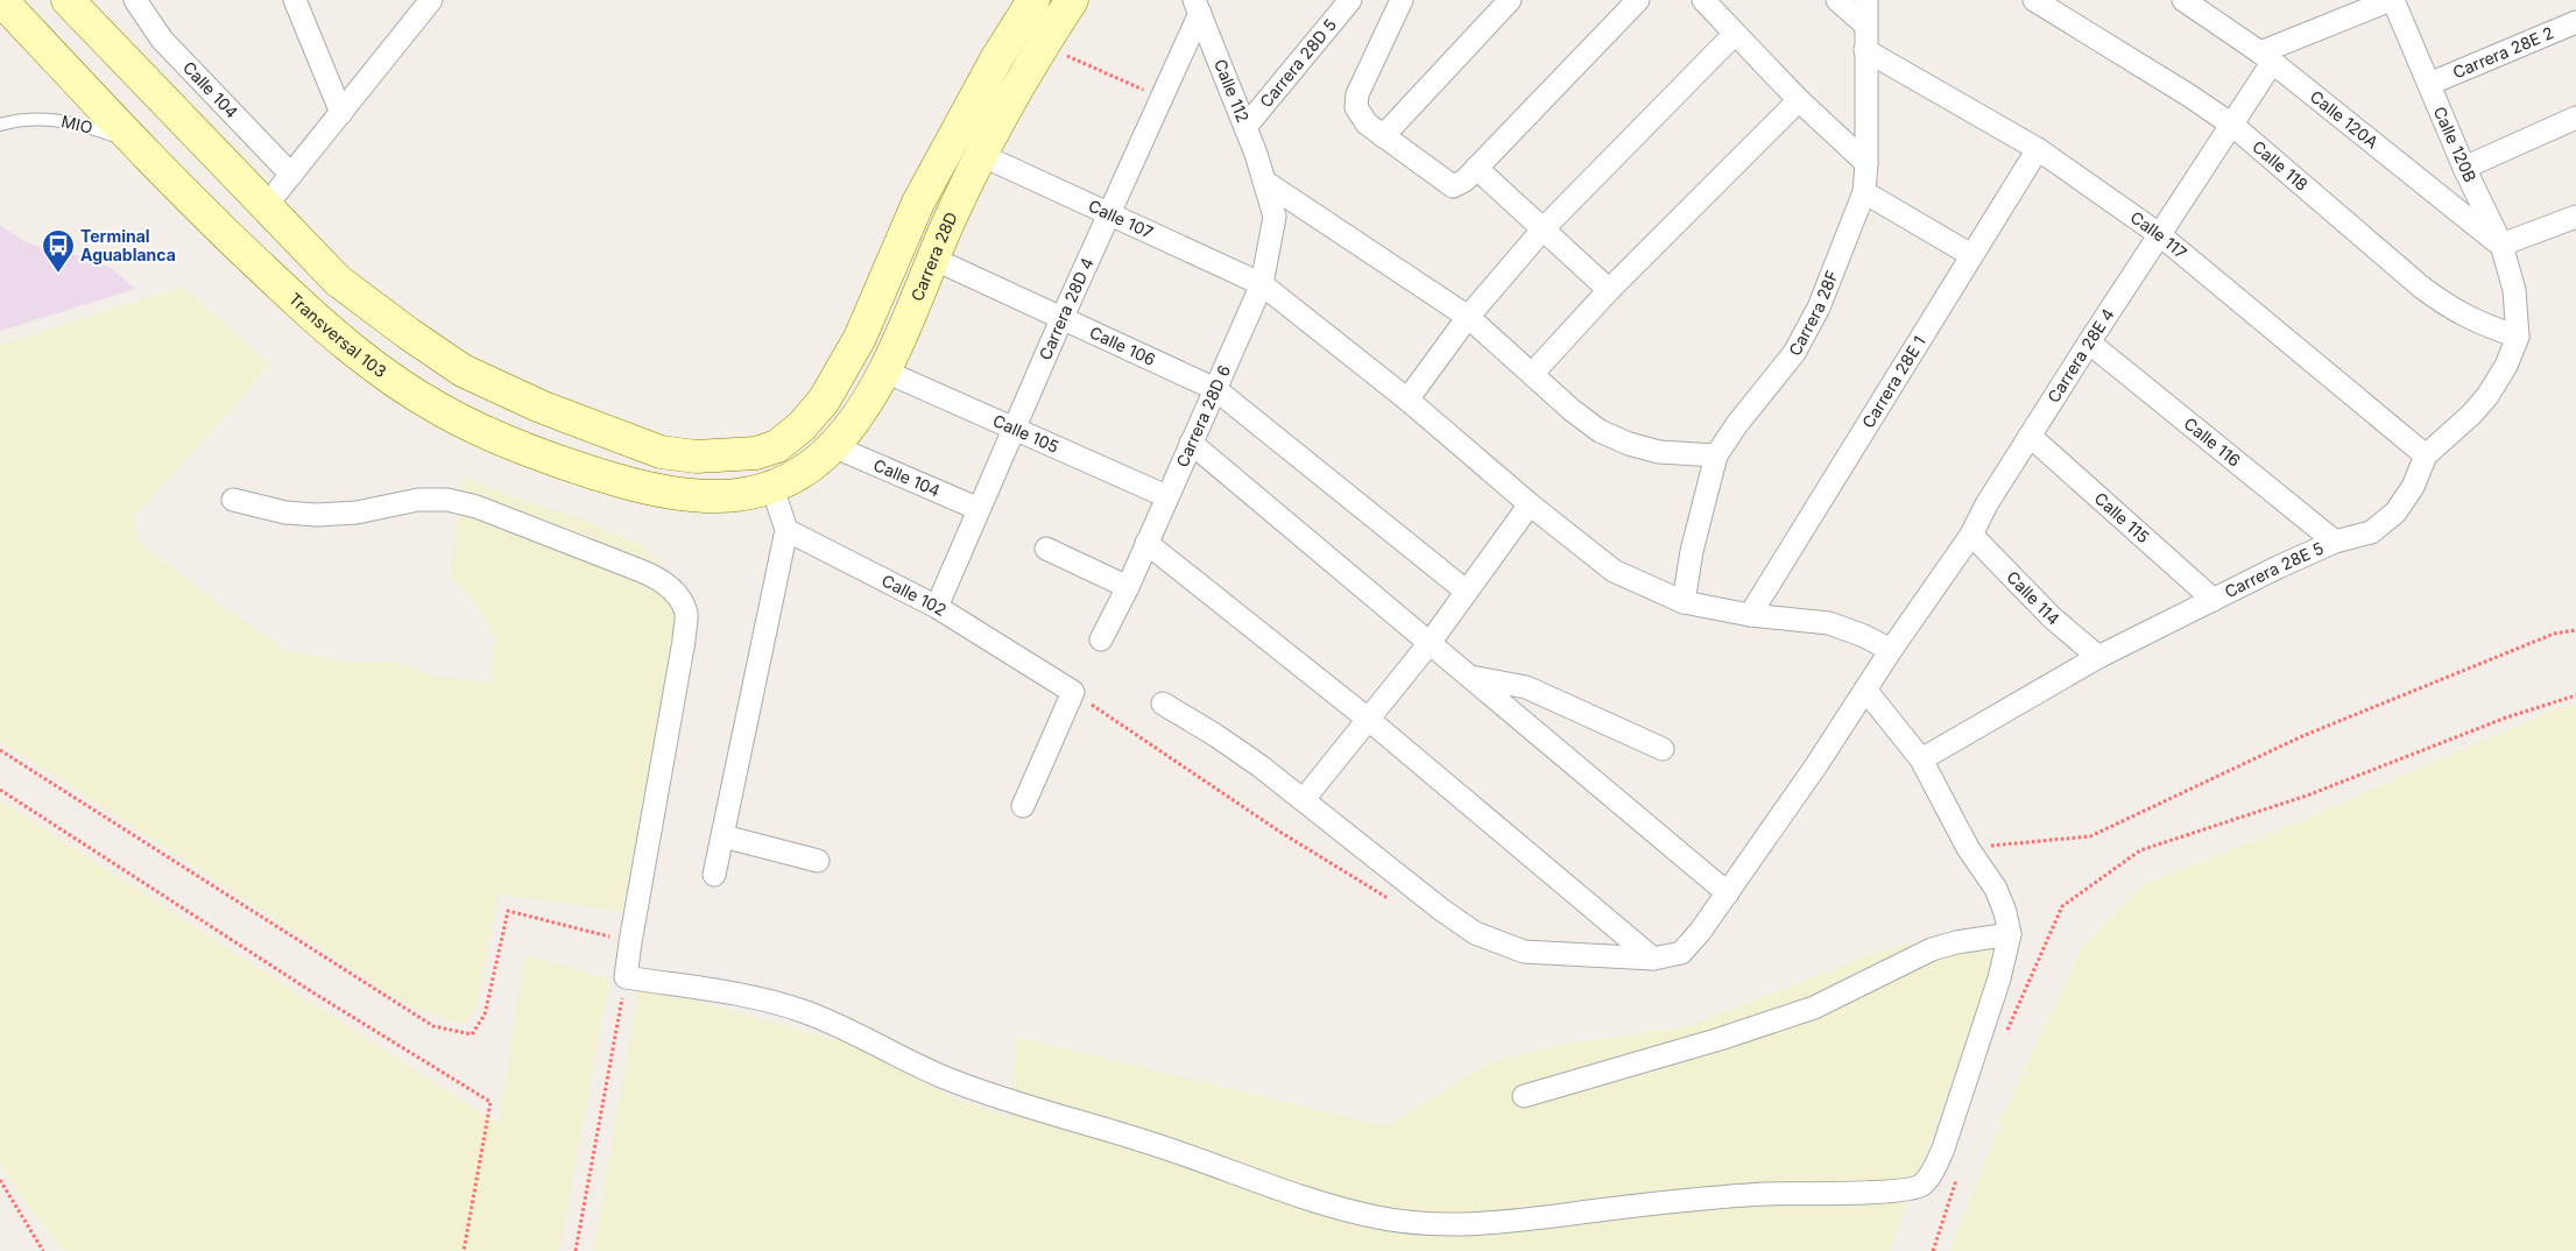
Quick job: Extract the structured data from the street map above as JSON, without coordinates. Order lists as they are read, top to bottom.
{
  "streets": {
    "street": [
      "Carrera 28E 2",
      "Carrera 28D 5",
      "Calle 104",
      "Calle 112",
      "Calle 120A",
      "Calle 120B",
      "Calle 118",
      "Calle 107",
      "Calle 117",
      "Carrera 28D",
      "Carrera 28D 4",
      "Carrera 28F",
      "Transversal 103",
      "Calle 106",
      "Carrera 28E 4",
      "Carrera 28E 1",
      "Carrera 28D 6",
      "Calle 105",
      "Calle 116",
      "Calle 115",
      "Carrera 28E 5",
      "Calle 102",
      "Calle 114"
    ],
    "lane": ["MIO"]
  },
  "crossings": [
    ["Carrera 28E 2", "Calle 120B"],
    ["Carrera 28D 5", "Calle 112"],
    ["Calle 104", "Carrera 28D"],
    ["Calle 104", "Carrera 28D 4"],
    ["Calle 112", "Carrera 28D 4"],
    ["Calle 112", "Carrera 28D 6"],
    ["Calle 120A", "Calle 120B"],
    ["Calle 120A", "Carrera 28E 4"],
    ["MIO", "Transversal 103"],
    ["Calle 120B", "Carrera 28E 5"],
    ["Calle 118", "Carrera 28E 4"],
    ["Calle 118", "Carrera 28E 5"],
    ["Calle 107", "Carrera 28D"],
    ["Calle 107", "Carrera 28D 4"],
    ["Calle 107", "Carrera 28F"],
    ["Calle 107", "Carrera 28E 4"],
    ["Calle 107", "Carrera 28E 1"],
    ["Calle 107", "Carrera 28D 6"],
    ["Calle 117", "Carrera 28F"],
    ["Calle 117", "Carrera 28E 4"],
    ["Calle 117", "Carrera 28E 1"],
    ["Calle 117", "Carrera 28E 5"],
    ["Carrera 28D", "Transversal 103"],
    ["Carrera 28D", "Calle 106"],
    ["Carrera 28D", "Calle 105"],
    ["Carrera 28D 4", "Calle 106"],
    ["Carrera 28D 4", "Calle 105"],
    ["Carrera 28D 4", "Calle 102"],
    ["Calle 106", "Carrera 28D 6"],
    ["Carrera 28E 4", "Calle 116"],
    ["Carrera 28E 4", "Calle 115"],
    ["Carrera 28E 4", "Calle 114"],
    ["Carrera 28D 6", "Calle 105"],
    ["Calle 116", "Carrera 28E 5"],
    ["Calle 115", "Carrera 28E 5"],
    ["Carrera 28E 5", "Calle 114"]
  ],
  "places": {
    "bus stop": ["Terminal Aguablanca"]
  }
}
